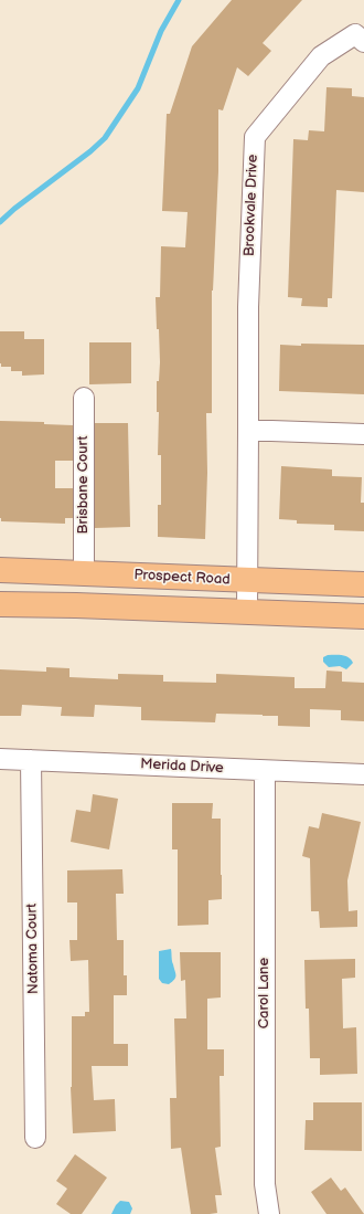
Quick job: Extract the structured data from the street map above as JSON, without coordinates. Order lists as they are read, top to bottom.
{
  "streets": {
    "main road": ["Prospect Road"],
    "street": [
      "Brookvale Drive",
      "Brisbane Court",
      "Merida Drive",
      "Natoma Court",
      "Carol Lane"
    ]
  },
  "crossings": [
    ["Brookvale Drive", "Prospect Road"],
    ["Brisbane Court", "Prospect Road"],
    ["Merida Drive", "Natoma Court"],
    ["Merida Drive", "Carol Lane"]
  ]
}
